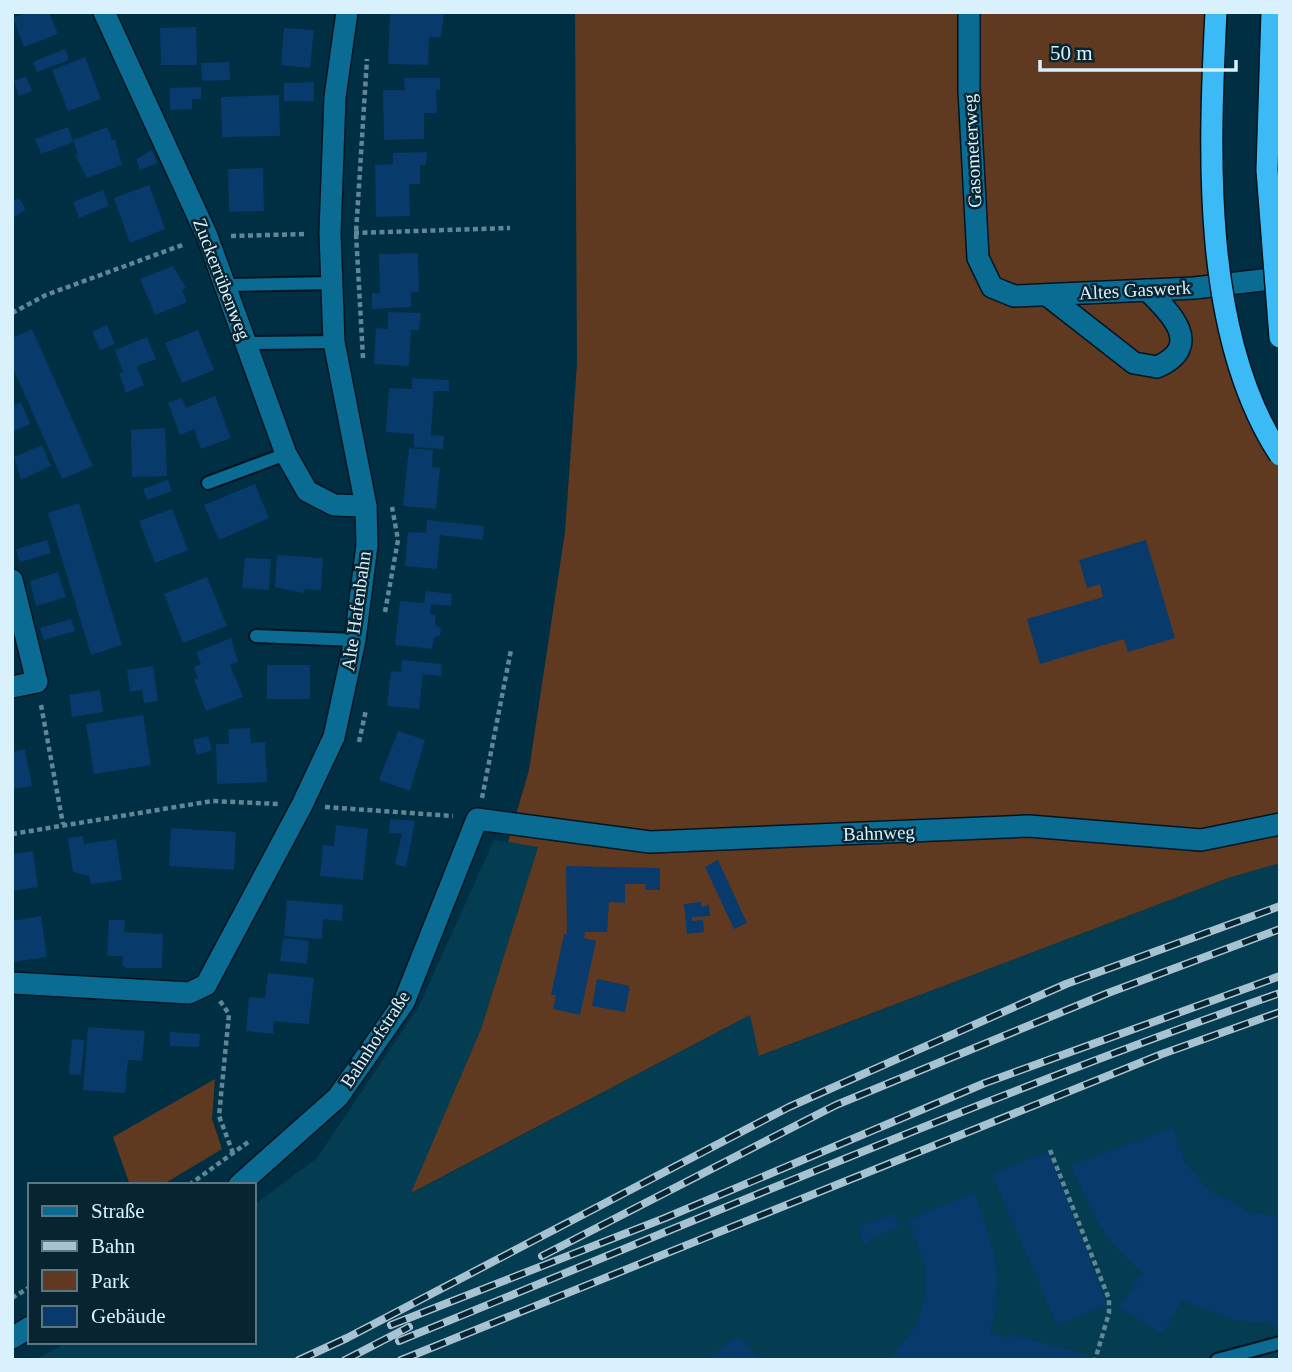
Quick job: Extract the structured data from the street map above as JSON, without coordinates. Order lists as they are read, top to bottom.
{
  "streets": {
    "street": [
      "Gasometerweg",
      "Zuckerrübenweg",
      "Altes Gaswerk",
      "Alte Hafenbahn",
      "Bahnweg",
      "Bahnhofstraße"
    ]
  },
  "crossings": [
    ["Gasometerweg", "Altes Gaswerk"],
    ["Zuckerrübenweg", "Alte Hafenbahn"],
    ["Bahnweg", "Bahnhofstraße"]
  ],
  "legend": [
    "Straße",
    "Bahn",
    "Park",
    "Gebäude"
  ],
  "scale_bar": "50 m"
}
